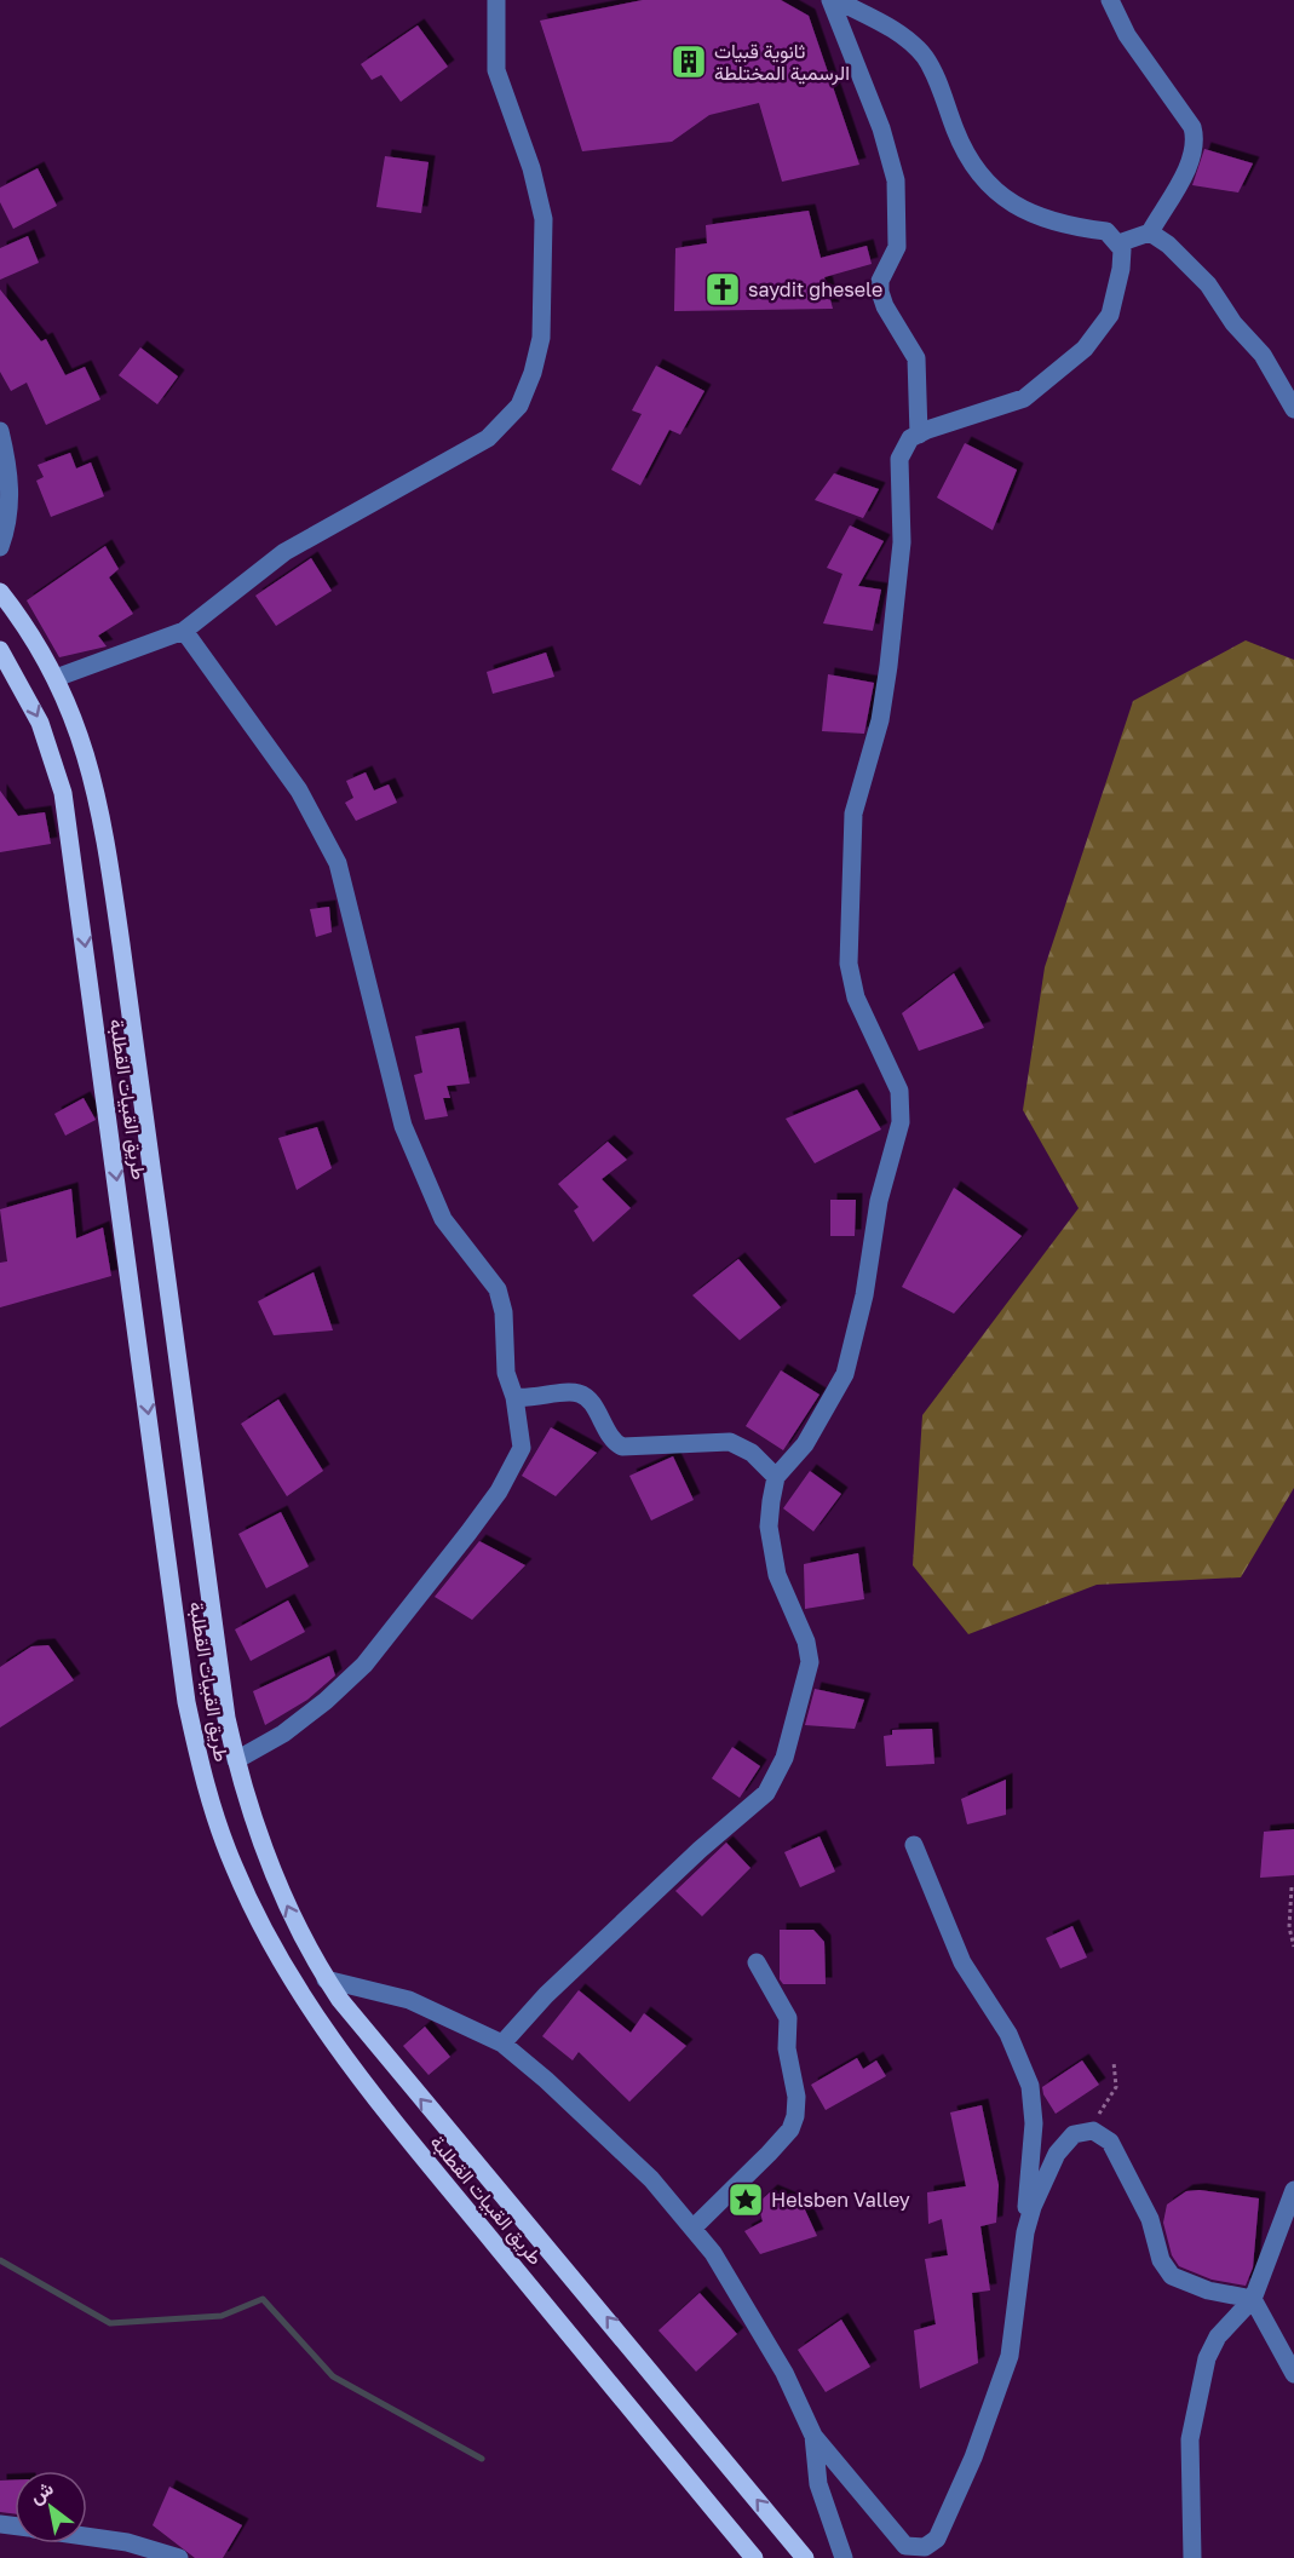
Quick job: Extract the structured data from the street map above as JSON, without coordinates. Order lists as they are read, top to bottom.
{
  "streets": {
    "main road": ["طريق القبيات القطلبة"]
  },
  "places": {
    "building": ["ثانوية قبيات الرسمية المختلطة"],
    "church": ["saydit ghesele"],
    "place": ["Helsben Valley"]
  },
  "north": "top left"
}
